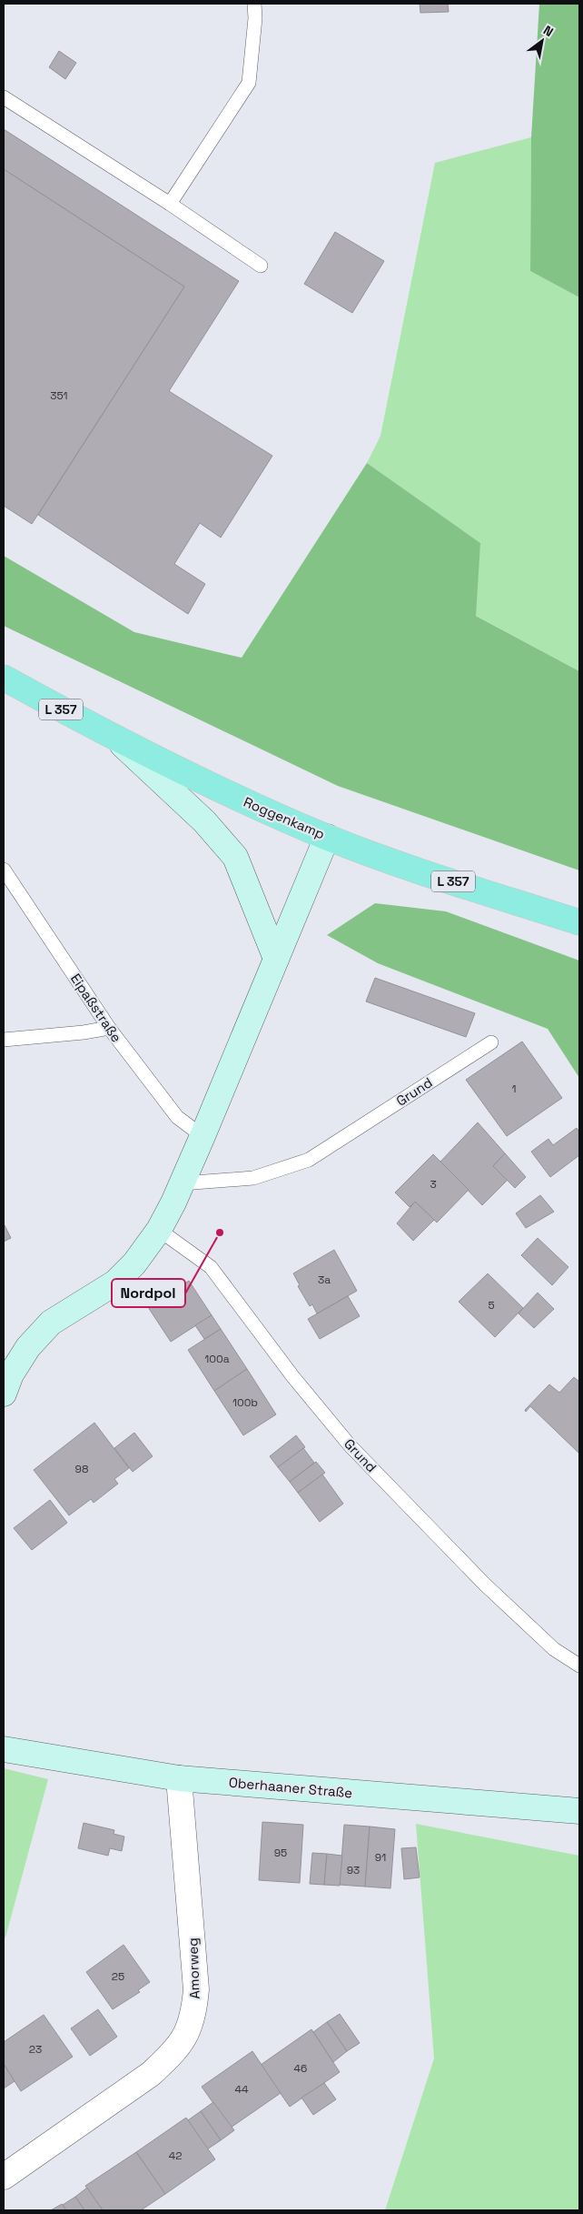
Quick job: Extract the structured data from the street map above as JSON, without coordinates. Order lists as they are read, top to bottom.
{
  "streets": {
    "main road": ["L 357", "Roggenkamp"],
    "street": ["Oberhaaner Straße", "Amorweg"],
    "lane": ["Eipaßstraße", "Grund"]
  },
  "crossings": [
    ["Oberhaaner Straße", "Amorweg"]
  ],
  "places": ["Nordpol"],
  "house_numbers": [
    "351",
    "1",
    "3",
    "3a",
    "5",
    "100a",
    "100b",
    "98",
    "95",
    "91",
    "93",
    "25",
    "23",
    "46",
    "44",
    "42"
  ],
  "north": "top right"
}
